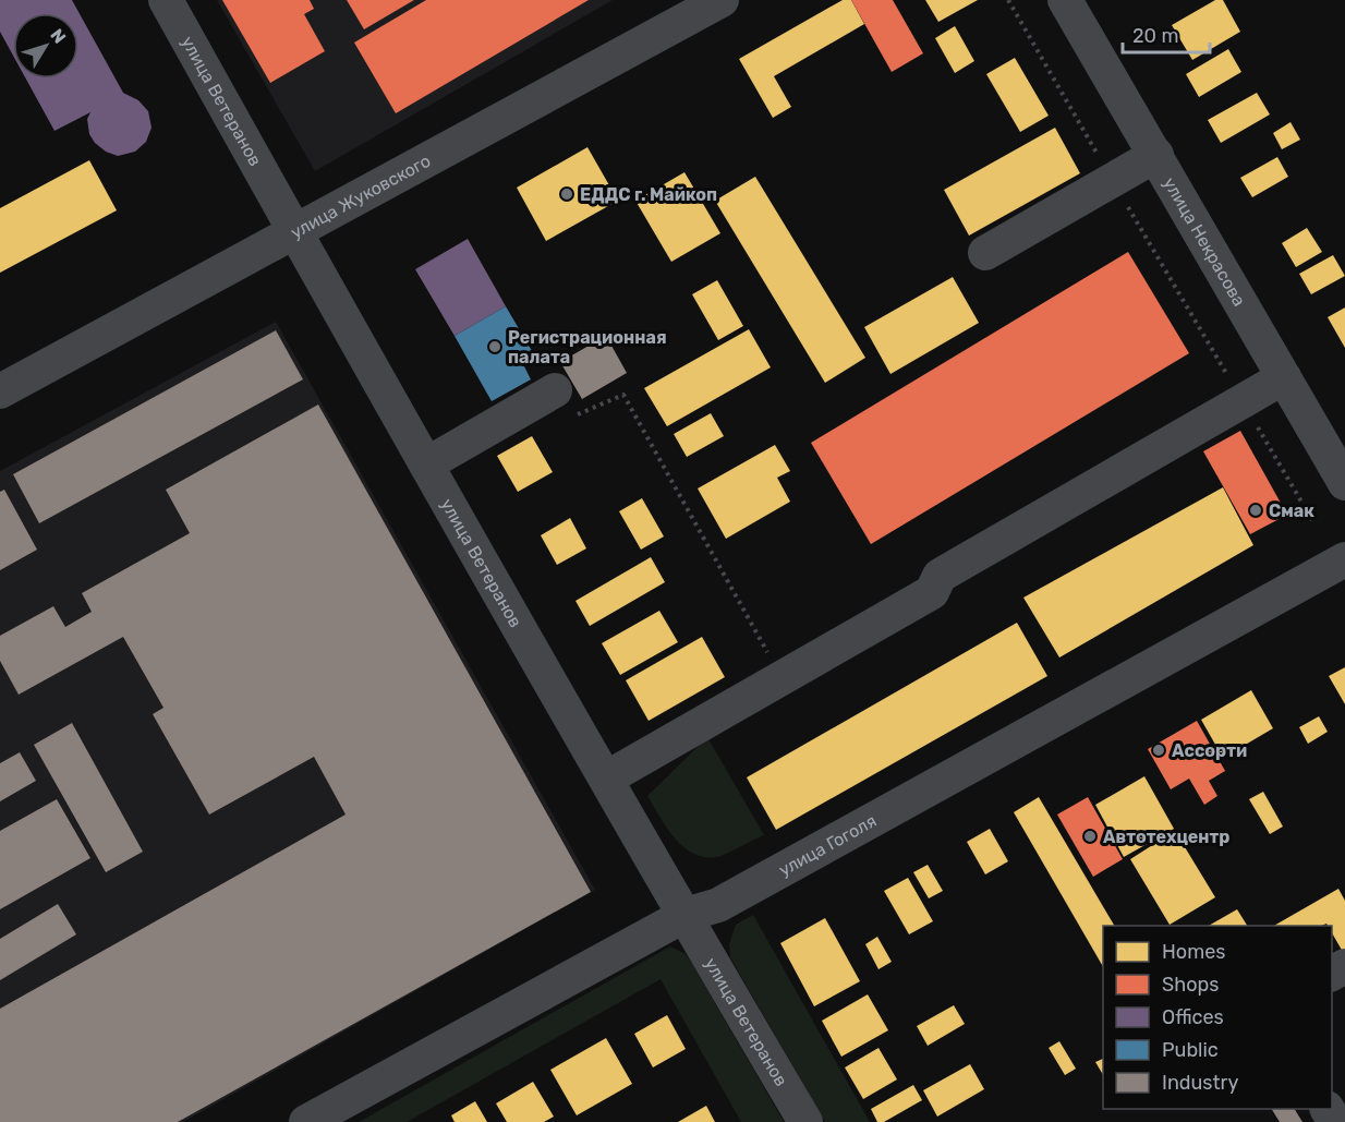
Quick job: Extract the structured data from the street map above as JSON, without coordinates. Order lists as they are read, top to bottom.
{
  "streets": {
    "street": [
      "улица Ветеранов",
      "улица Жуковского",
      "улица Некрасова",
      "улица Гоголя"
    ]
  },
  "crossings": [
    ["улица Ветеранов", "улица Жуковского"],
    ["улица Ветеранов", "улица Гоголя"]
  ],
  "places": [
    "ЕДДС г. Майкоп",
    "Регистрационная палата",
    "Смак",
    "Ассорти",
    "Автотехцентр"
  ],
  "legend": [
    "Homes",
    "Shops",
    "Offices",
    "Public",
    "Industry"
  ],
  "scale_bar": "20 m",
  "north": "top right"
}
